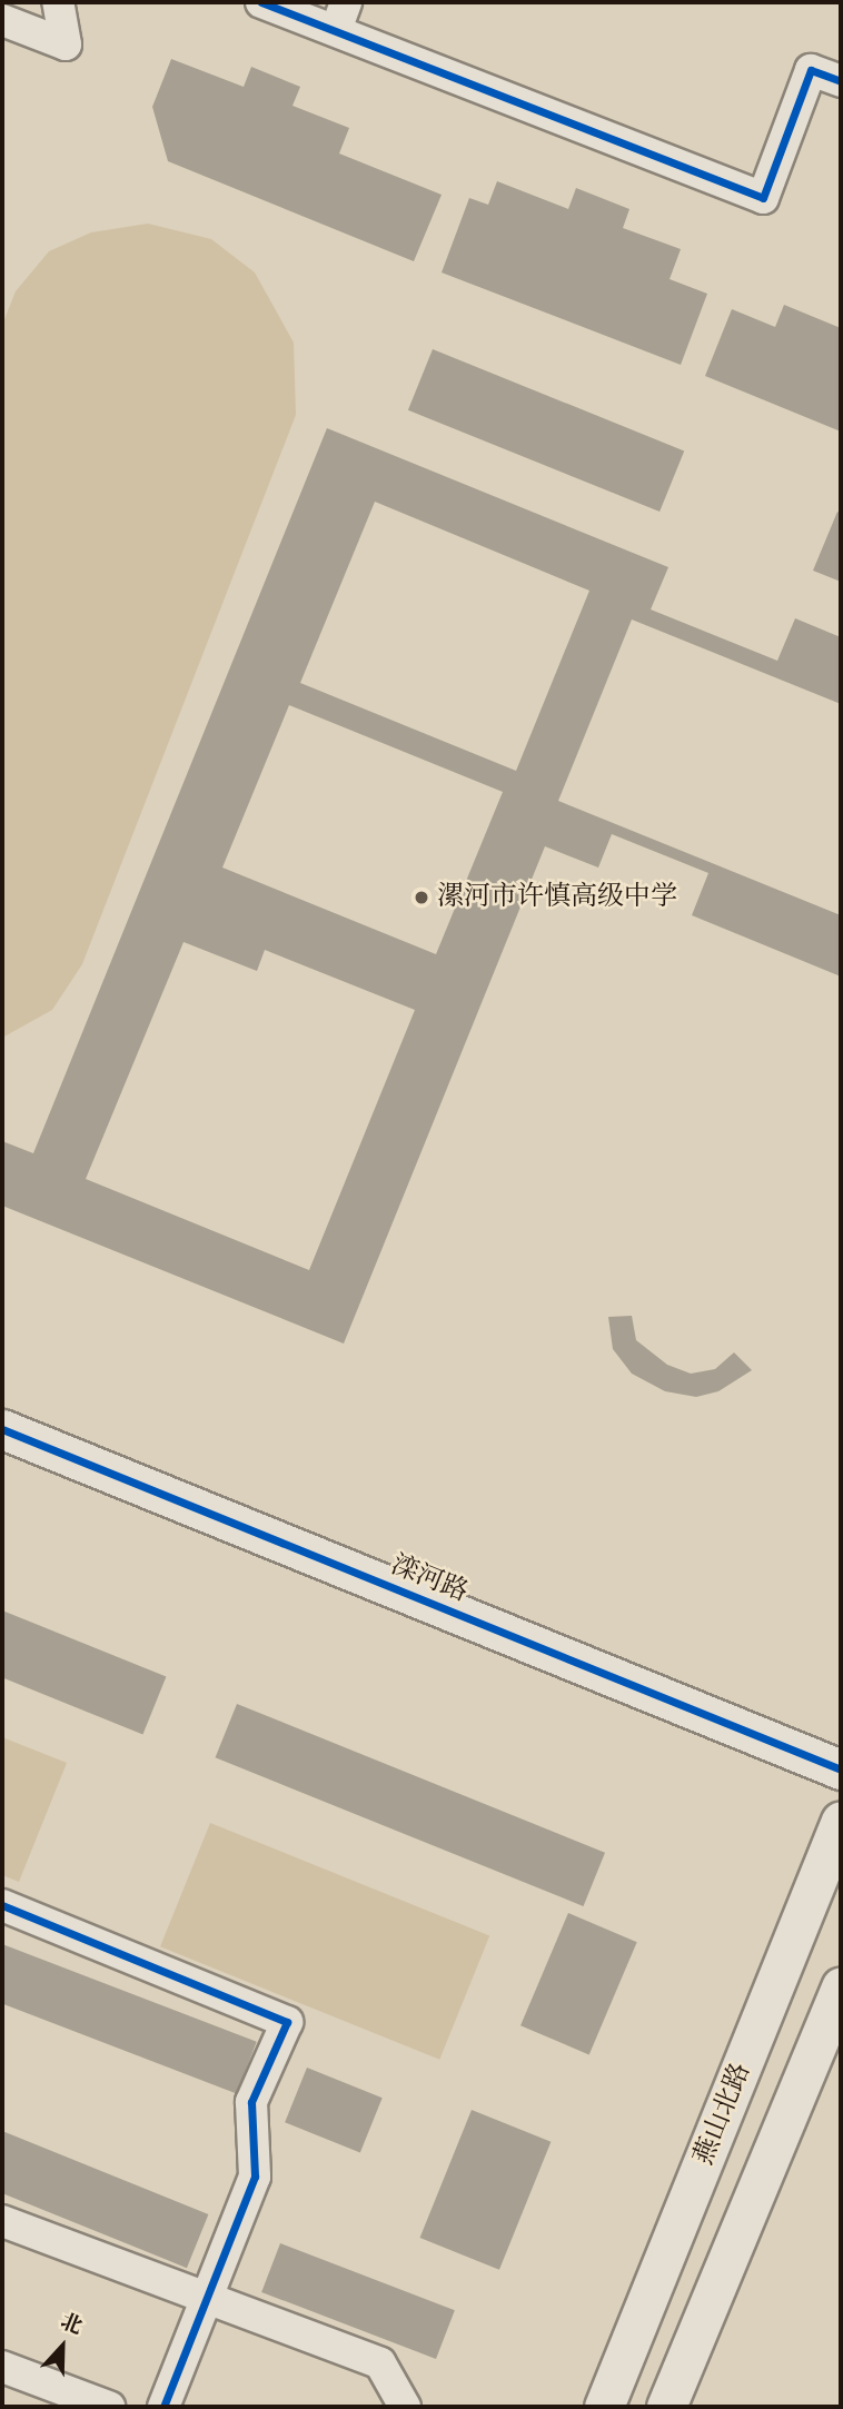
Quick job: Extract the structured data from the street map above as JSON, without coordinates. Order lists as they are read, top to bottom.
{
  "streets": {
    "street": ["滦河路", "燕山北路"]
  },
  "places": ["漯河市许慎高级中学"],
  "north": "top"
}
